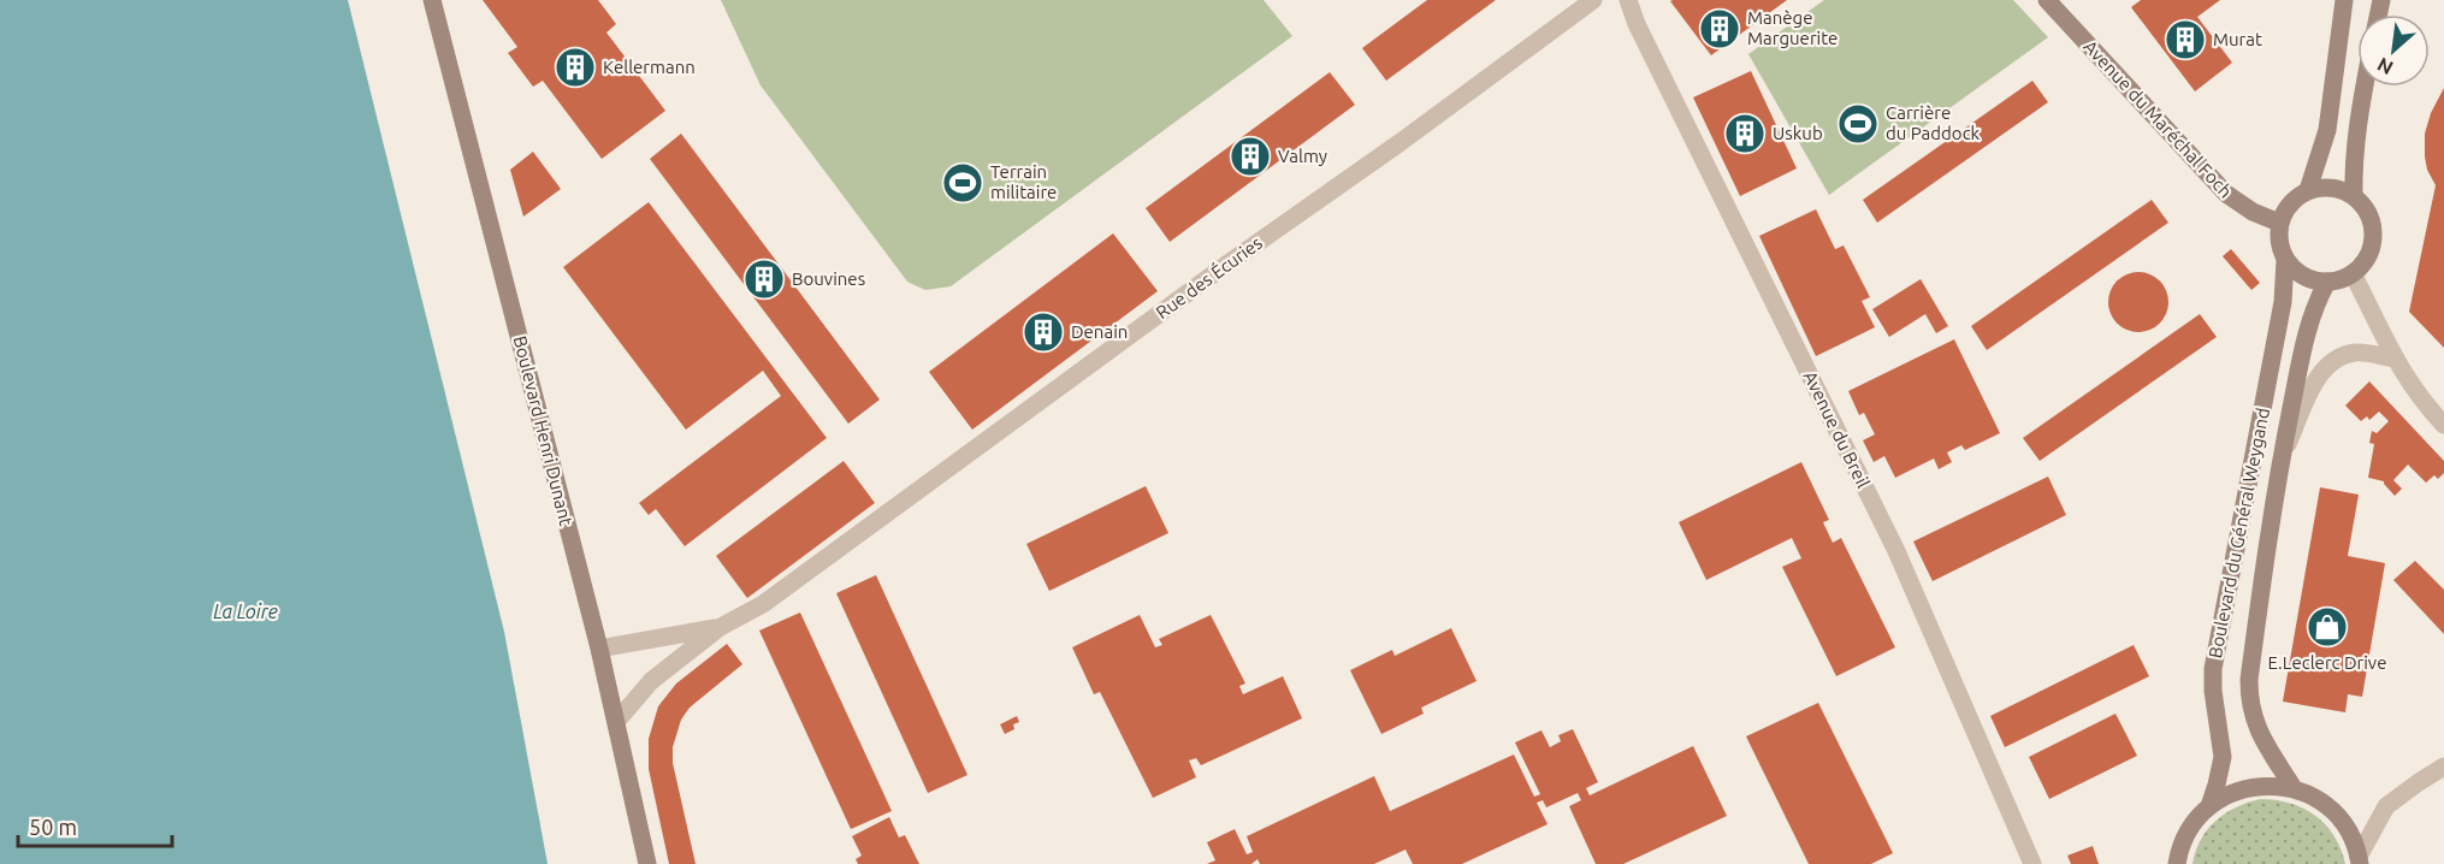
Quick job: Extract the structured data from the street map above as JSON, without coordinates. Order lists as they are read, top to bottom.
{
  "streets": {
    "main road": ["Avenue du Maréchal Foch", "Boulevard Henri Dunant", "Boulevard du Général Weygand"],
    "street": ["Rue des Écuries", "Avenue du Breil"]
  },
  "crossings": [
    ["Avenue du Maréchal Foch", "Boulevard du Général Weygand"],
    ["Rue des Écuries", "Boulevard Henri Dunant"]
  ],
  "water": ["La Loire"],
  "places": {
    "building": [
      "Manège Marguerite",
      "Murat",
      "Kellermann",
      "Uskub",
      "Valmy",
      "Bouvines",
      "Denain"
    ],
    "sports": ["Carrière du Paddock", "Terrain militaire"],
    "shop": ["E.Leclerc Drive"]
  },
  "scale_bar": "50 m",
  "north": "bottom left"
}
